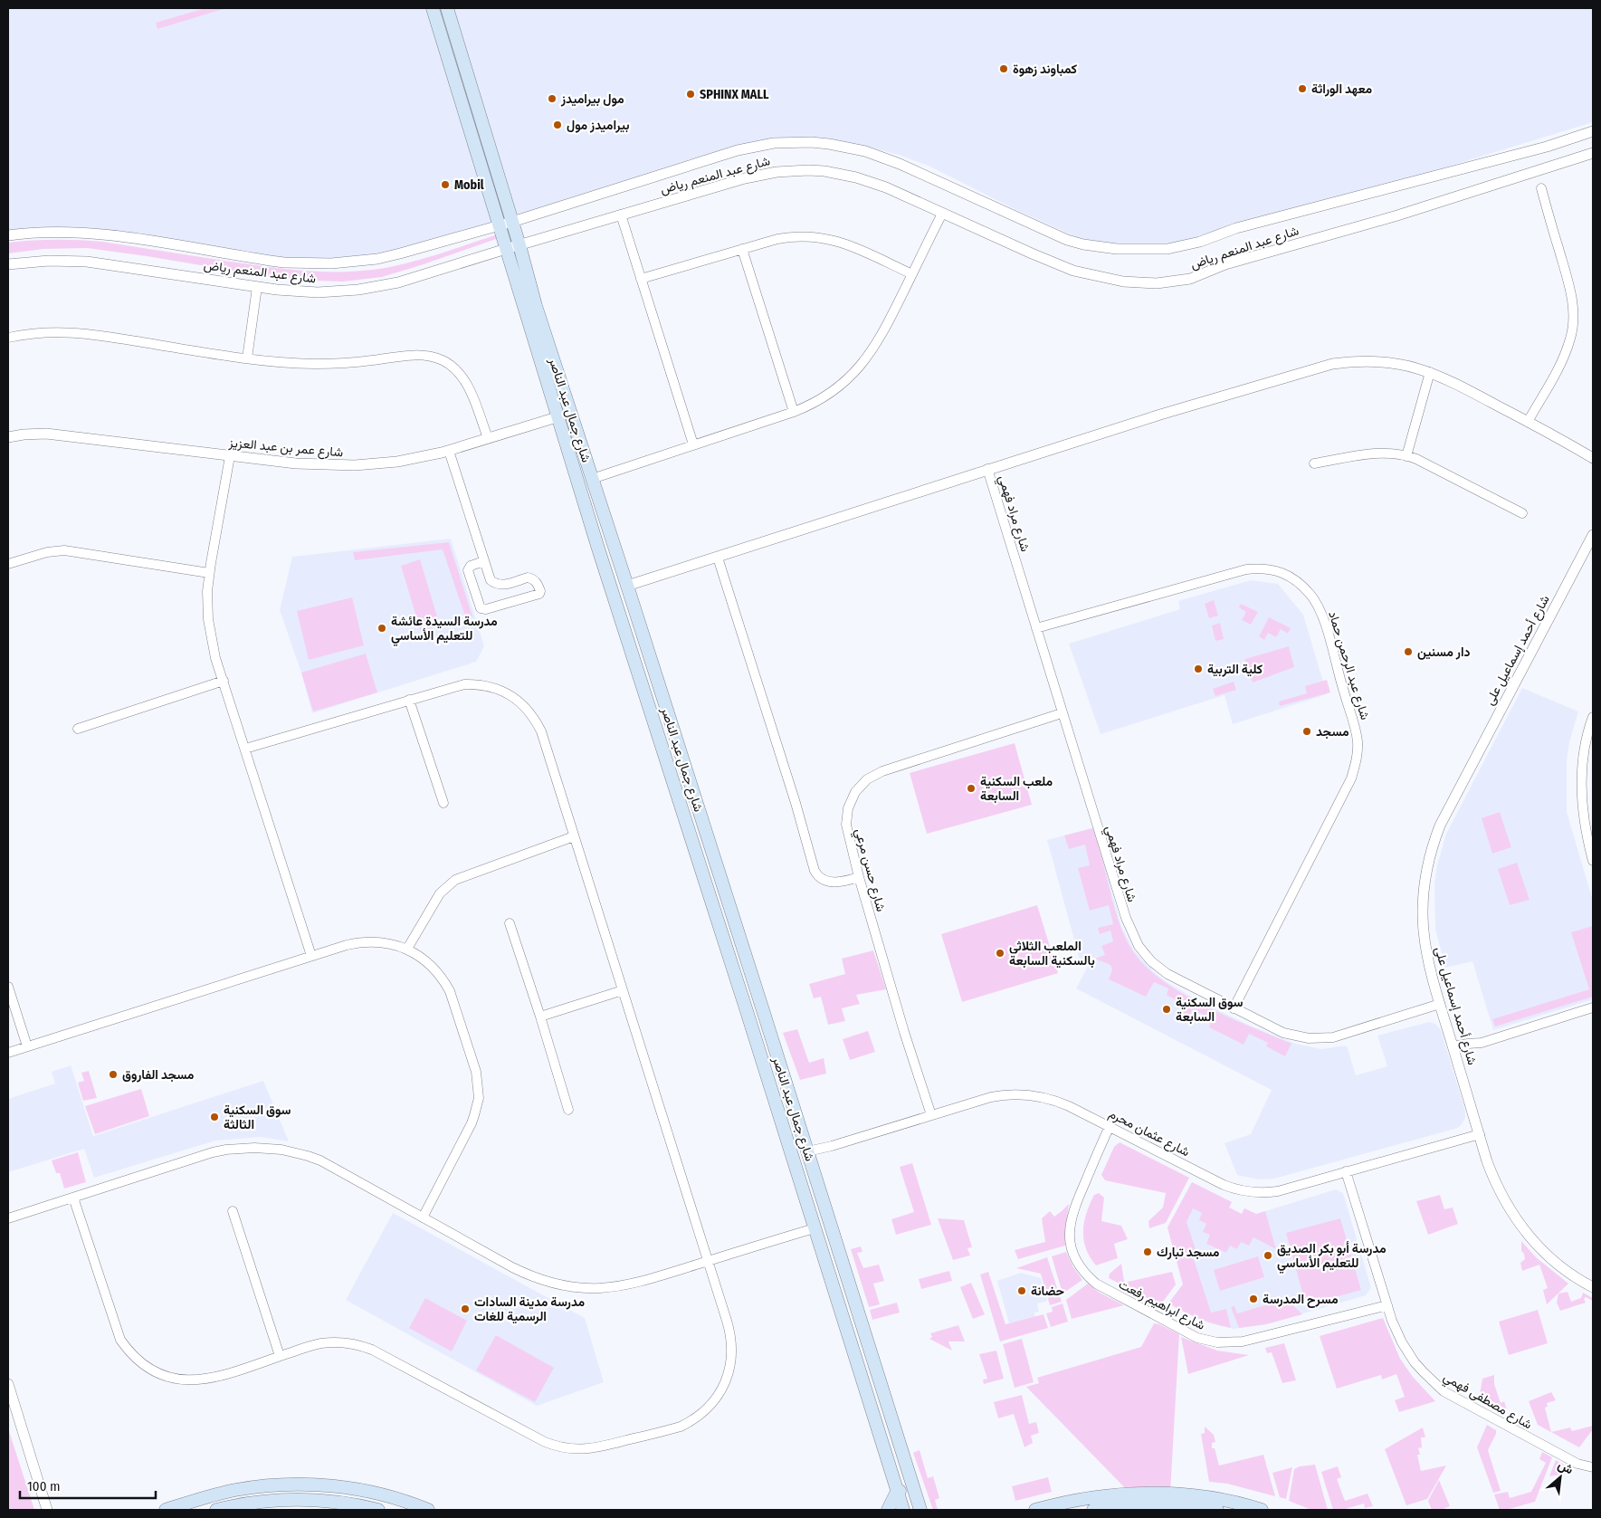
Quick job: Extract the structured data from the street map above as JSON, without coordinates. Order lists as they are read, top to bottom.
{
  "streets": {
    "main road": ["شارع جمال عبد الناصر"],
    "street": [
      "شارع عبد المنعم رياض",
      "شارع عمر بن عبد العزيز",
      "شارع مراد فهمي",
      "شارع أحمد إسماعيل على",
      "شارع عبد الرحمن حماد",
      "شارع حسن مرعي",
      "شارع عثمان محرم",
      "شارع ابراهيم رفعت",
      "شارع مصطفى فهمي"
    ]
  },
  "crossings": [
    ["شارع عبد المنعم رياض", "شارع جمال عبد الناصر"],
    ["شارع جمال عبد الناصر", "شارع عمر بن عبد العزيز"],
    ["شارع جمال عبد الناصر", "شارع عثمان محرم"],
    ["شارع مراد فهمي", "شارع أحمد إسماعيل على"],
    ["شارع مراد فهمي", "شارع عبد الرحمن حماد"],
    ["شارع مراد فهمي", "شارع حسن مرعي"],
    ["شارع أحمد إسماعيل على", "شارع عثمان محرم"],
    ["شارع حسن مرعي", "شارع عثمان محرم"],
    ["شارع عثمان محرم", "شارع ابراهيم رفعت"],
    ["شارع عثمان محرم", "شارع مصطفى فهمي"],
    ["شارع ابراهيم رفعت", "شارع مصطفى فهمي"]
  ],
  "places": [
    "كمباوند زهوة",
    "معهد الوراثة",
    "SPHINX MALL",
    "مول بيراميدز",
    "بيراميدز مول",
    "Mobil",
    "مدرسة السيدة عائشة للتعليم الأساسي",
    "دار مسنين",
    "كلية التربية",
    "مسجد",
    "ملعب السكنية السابعة",
    "الملعب الثلاثي بالسكنية السابعة",
    "سوق السكنية السابعة",
    "مسجد الفاروق",
    "سوق السكنية الثالثة",
    "مسجد تبارك",
    "مدرسة أبو بكر الصديق للتعليم الأساسي",
    "حضانة",
    "مسرح المدرسة",
    "مدرسة مدينة السادات الرسمية للغات"
  ],
  "scale_bar": "100 m",
  "north": "top right"
}
